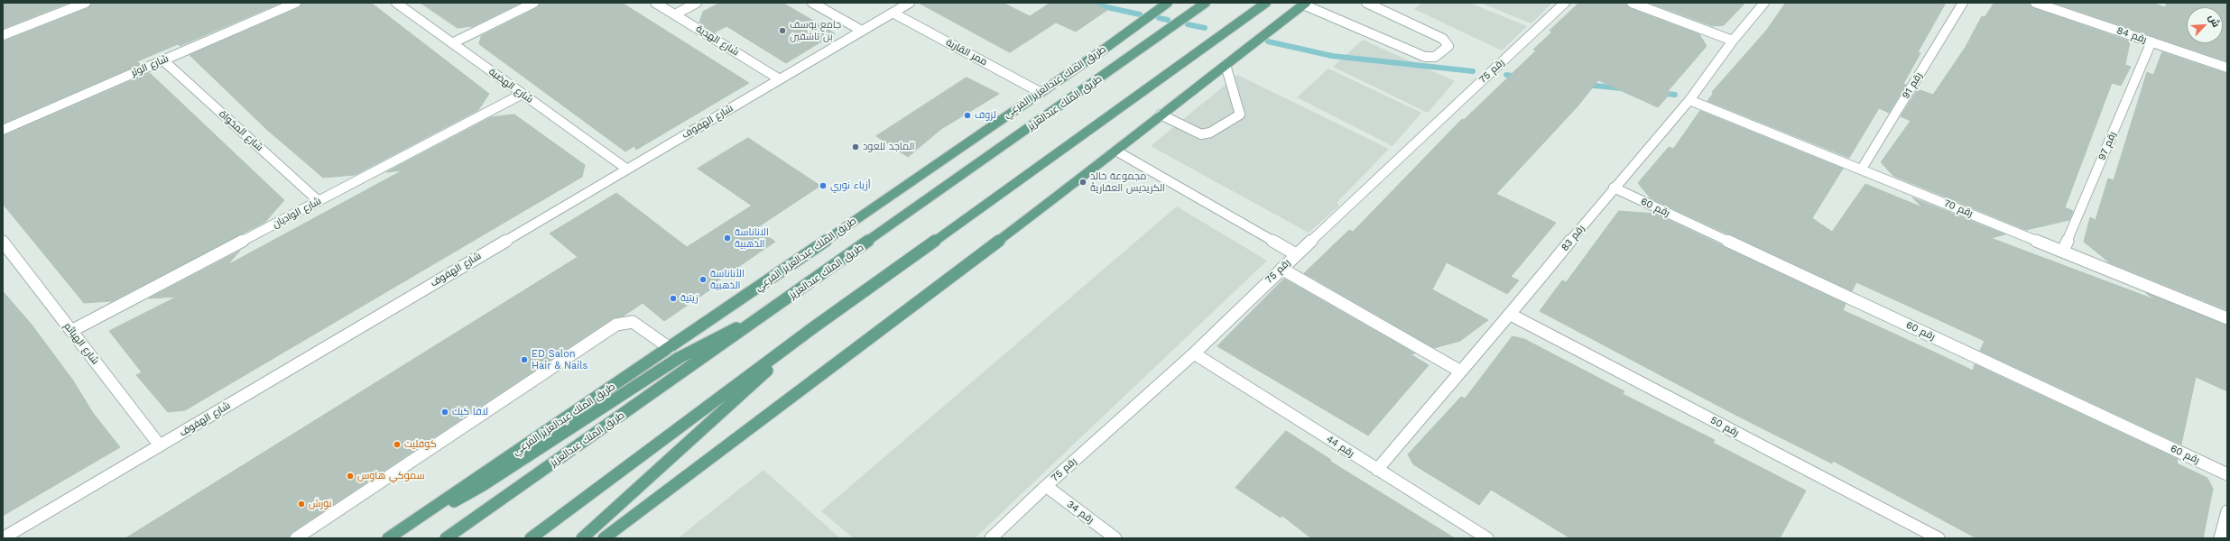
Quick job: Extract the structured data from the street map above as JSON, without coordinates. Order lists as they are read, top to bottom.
{
  "streets": {
    "main road": ["طريق الملك عبدالعزيز الفرعي", "طريق الملك عبدالعزيز"],
    "street": [
      "رقم 84",
      "شارع الهدية",
      "ممر القاربة",
      "شارع الوتر",
      "رقم 75",
      "شارع الهضبة",
      "رقم 91",
      "شارع الهفوف",
      "شارع المخواة",
      "رقم 97",
      "رقم 60",
      "رقم 70",
      "شارع الواديان",
      "رقم 83",
      "شارع الهياثم",
      "رقم 50",
      "رقم 44",
      "رقم 34"
    ]
  },
  "crossings": [
    ["رقم 84", "رقم 97"],
    ["شارع الهدية", "شارع الهفوف"],
    ["ممر القاربة", "طريق الملك عبدالعزيز الفرعي"],
    ["ممر القاربة", "شارع الهفوف"],
    ["شارع الوتر", "شارع المخواة"],
    ["رقم 75", "رقم 44"],
    ["رقم 75", "رقم 34"],
    ["شارع الهضبة", "شارع الهفوف"],
    ["شارع الهضبة", "شارع الواديان"],
    ["رقم 91", "رقم 70"],
    ["شارع الهفوف", "شارع الهياثم"],
    ["شارع المخواة", "شارع الواديان"],
    ["رقم 97", "رقم 70"],
    ["رقم 60", "رقم 83"],
    ["رقم 70", "رقم 83"],
    ["شارع الواديان", "شارع الهياثم"],
    ["رقم 83", "رقم 50"],
    ["رقم 83", "رقم 44"]
  ],
  "places": [
    "جامع يوسف بن تاشفين",
    "لزوف",
    "الماجد للعود",
    "مجموعة خالد الكريديس العقاريةً",
    "أزياء نوري",
    "الاناناسة الذهبية",
    "الأناناسة الذهبية",
    "زيتية",
    "ED Salon Hair & Nails",
    "لافا كيك",
    "كوفليت",
    "سموكي هاوس",
    "نورش"
  ],
  "north": "top right"
}
